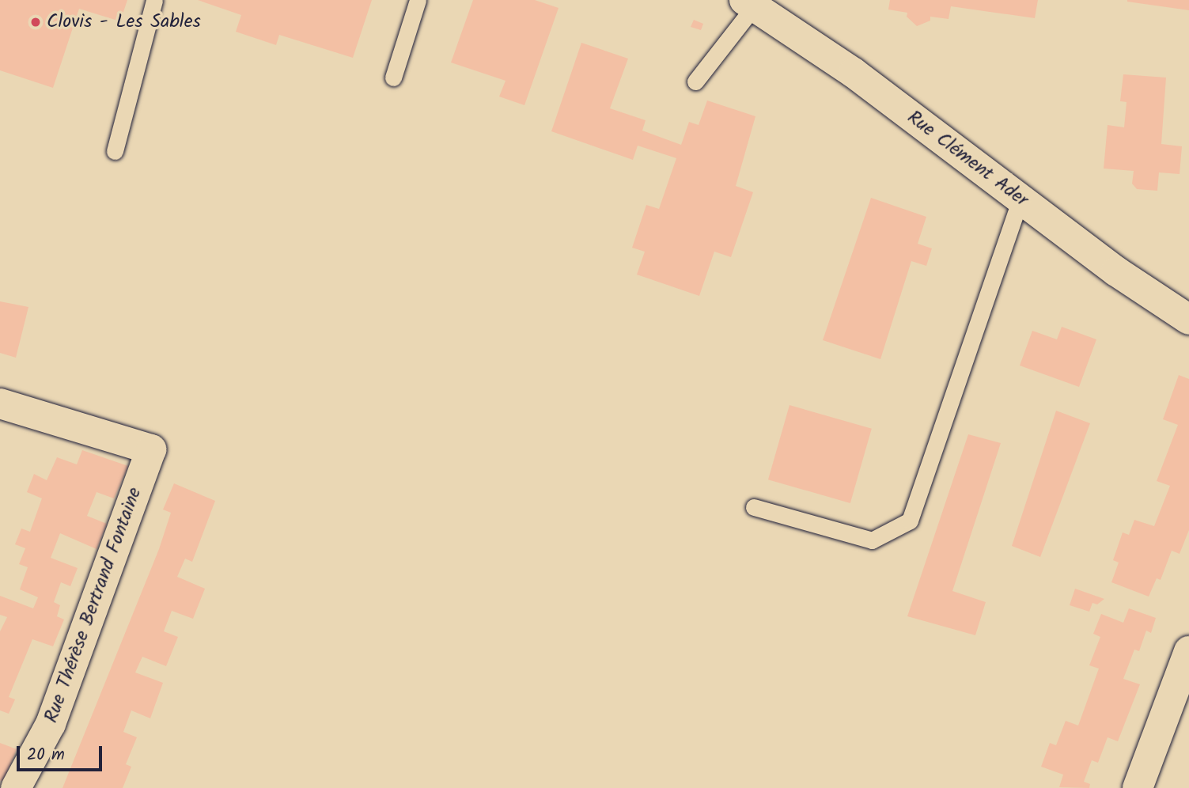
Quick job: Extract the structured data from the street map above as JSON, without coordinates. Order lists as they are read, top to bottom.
{
  "streets": {
    "street": ["Rue Clément Ader", "Rue Thérèse Bertrand Fontaine"]
  },
  "places": ["Clovis - Les Sables"],
  "scale_bar": "20 m"
}
